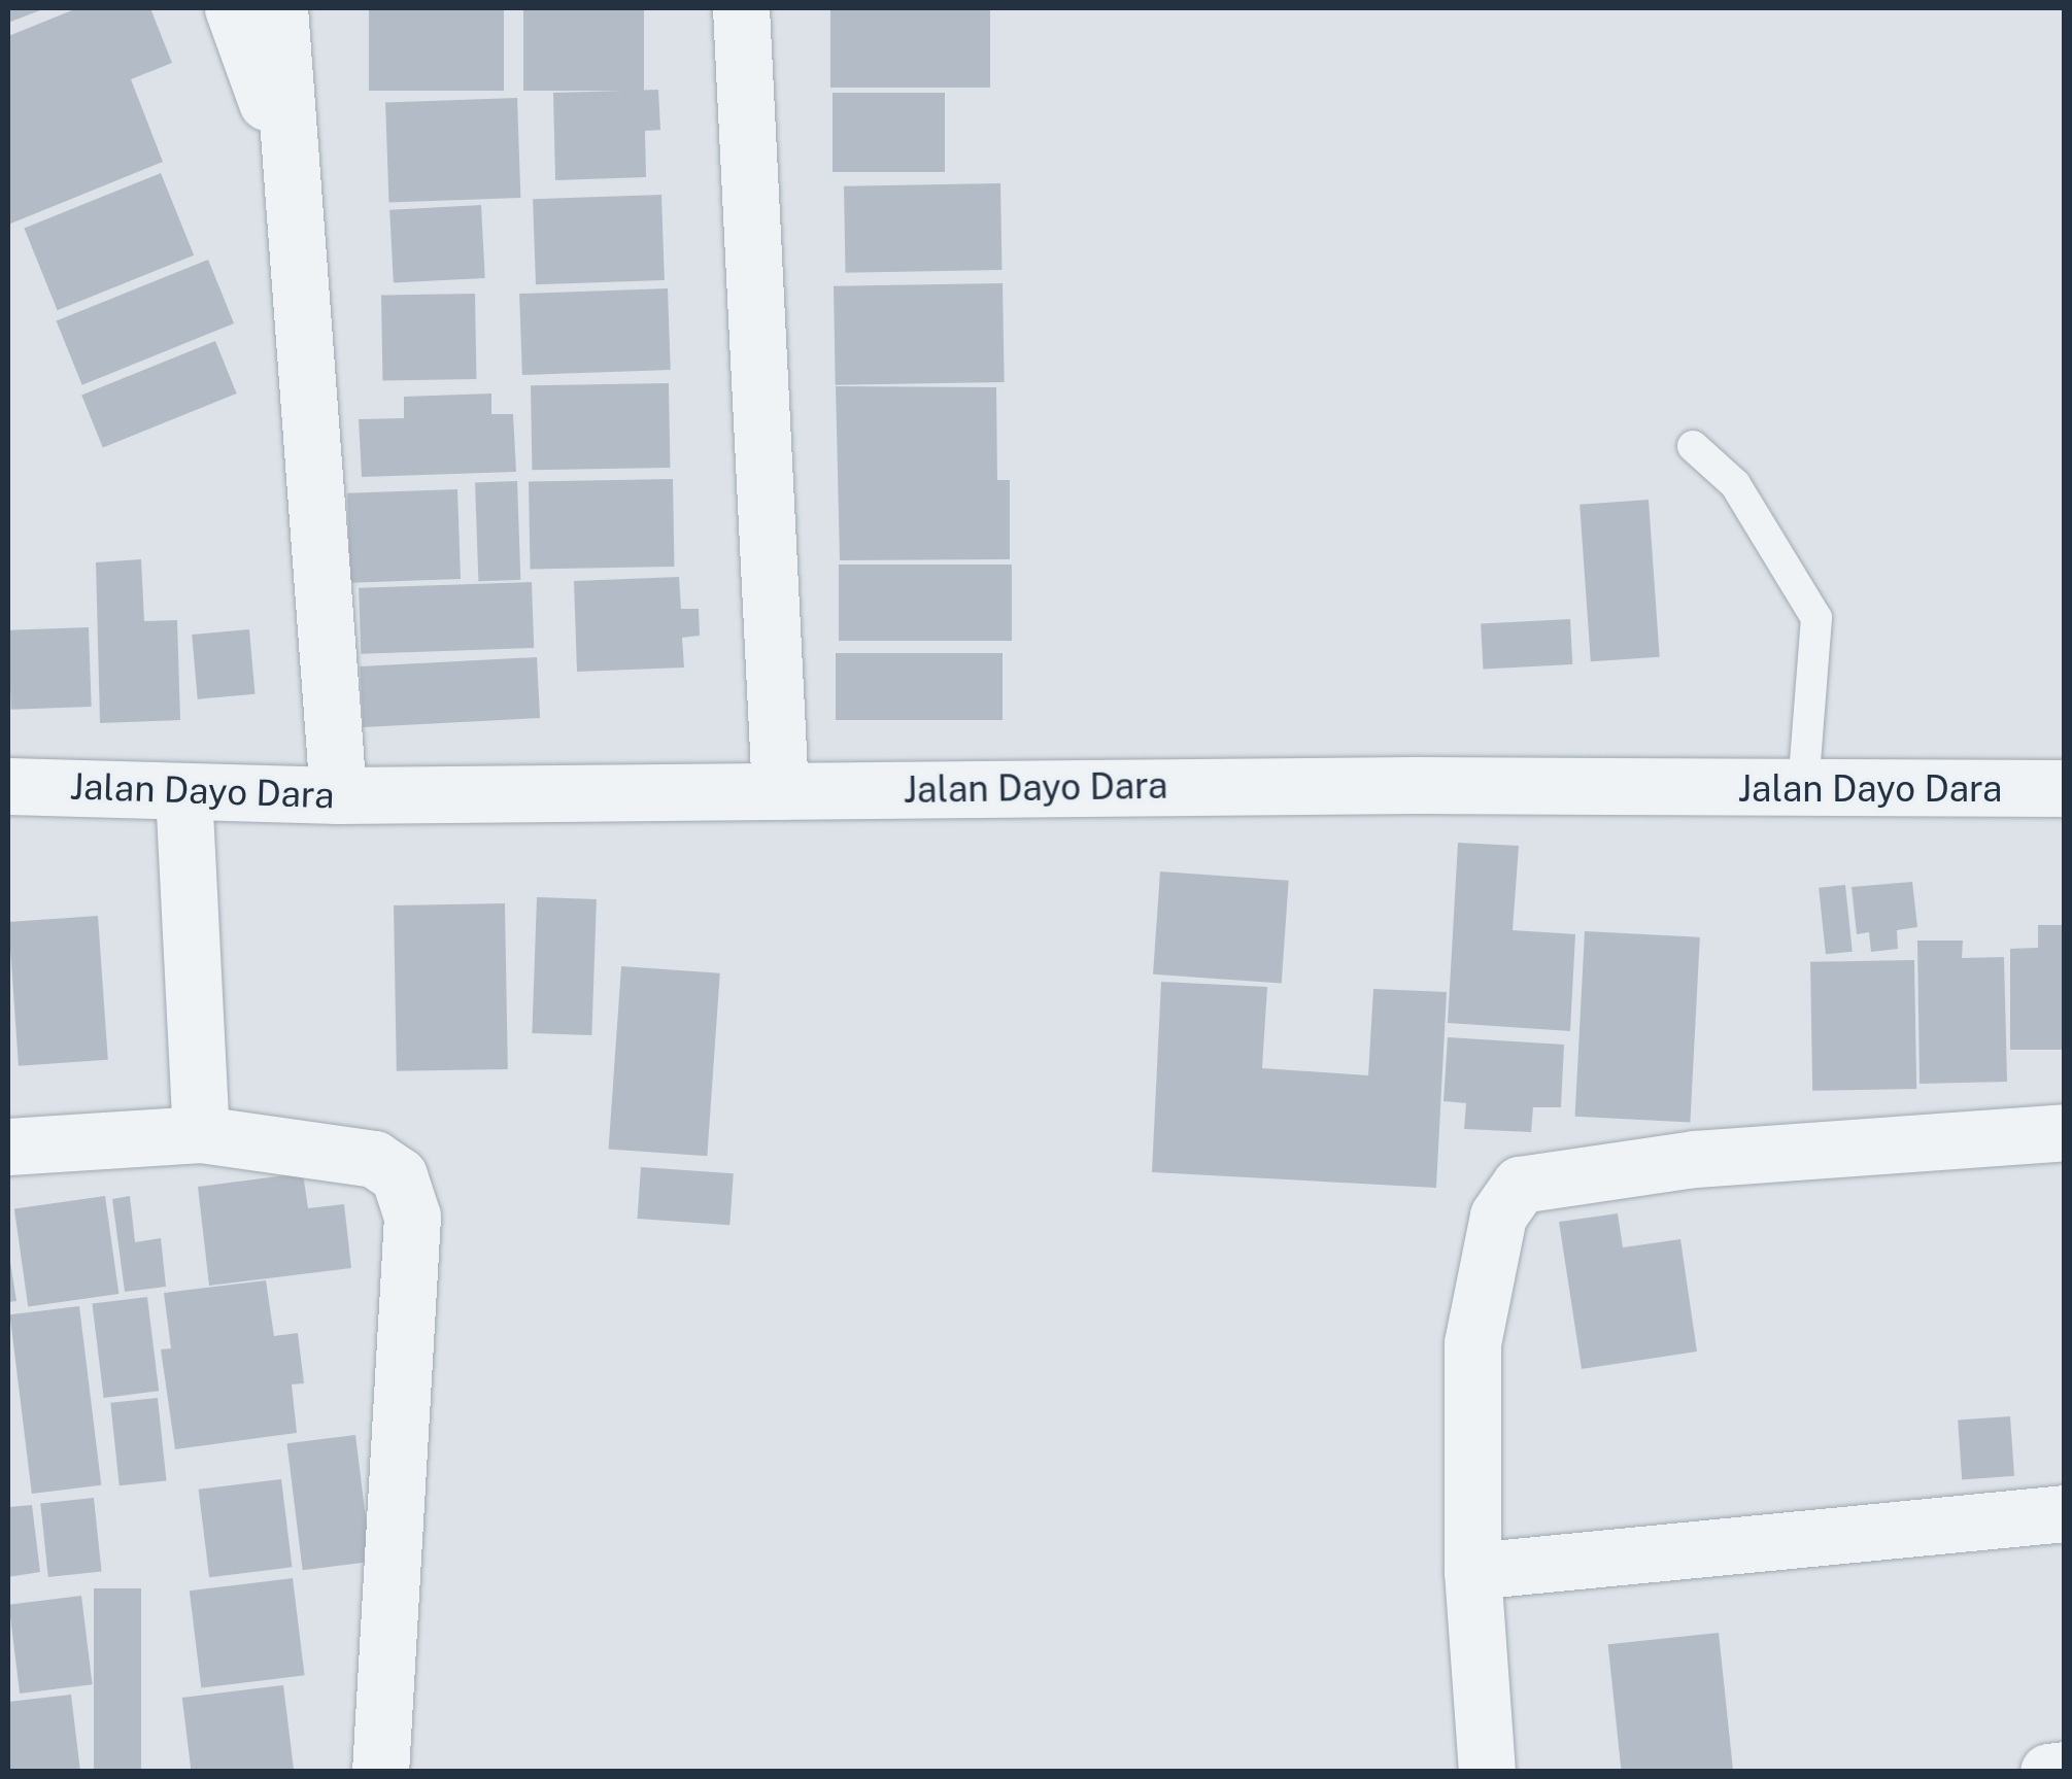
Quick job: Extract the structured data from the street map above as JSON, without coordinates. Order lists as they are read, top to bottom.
{
  "streets": {
    "street": ["Jalan Dayo Dara"]
  }
}
